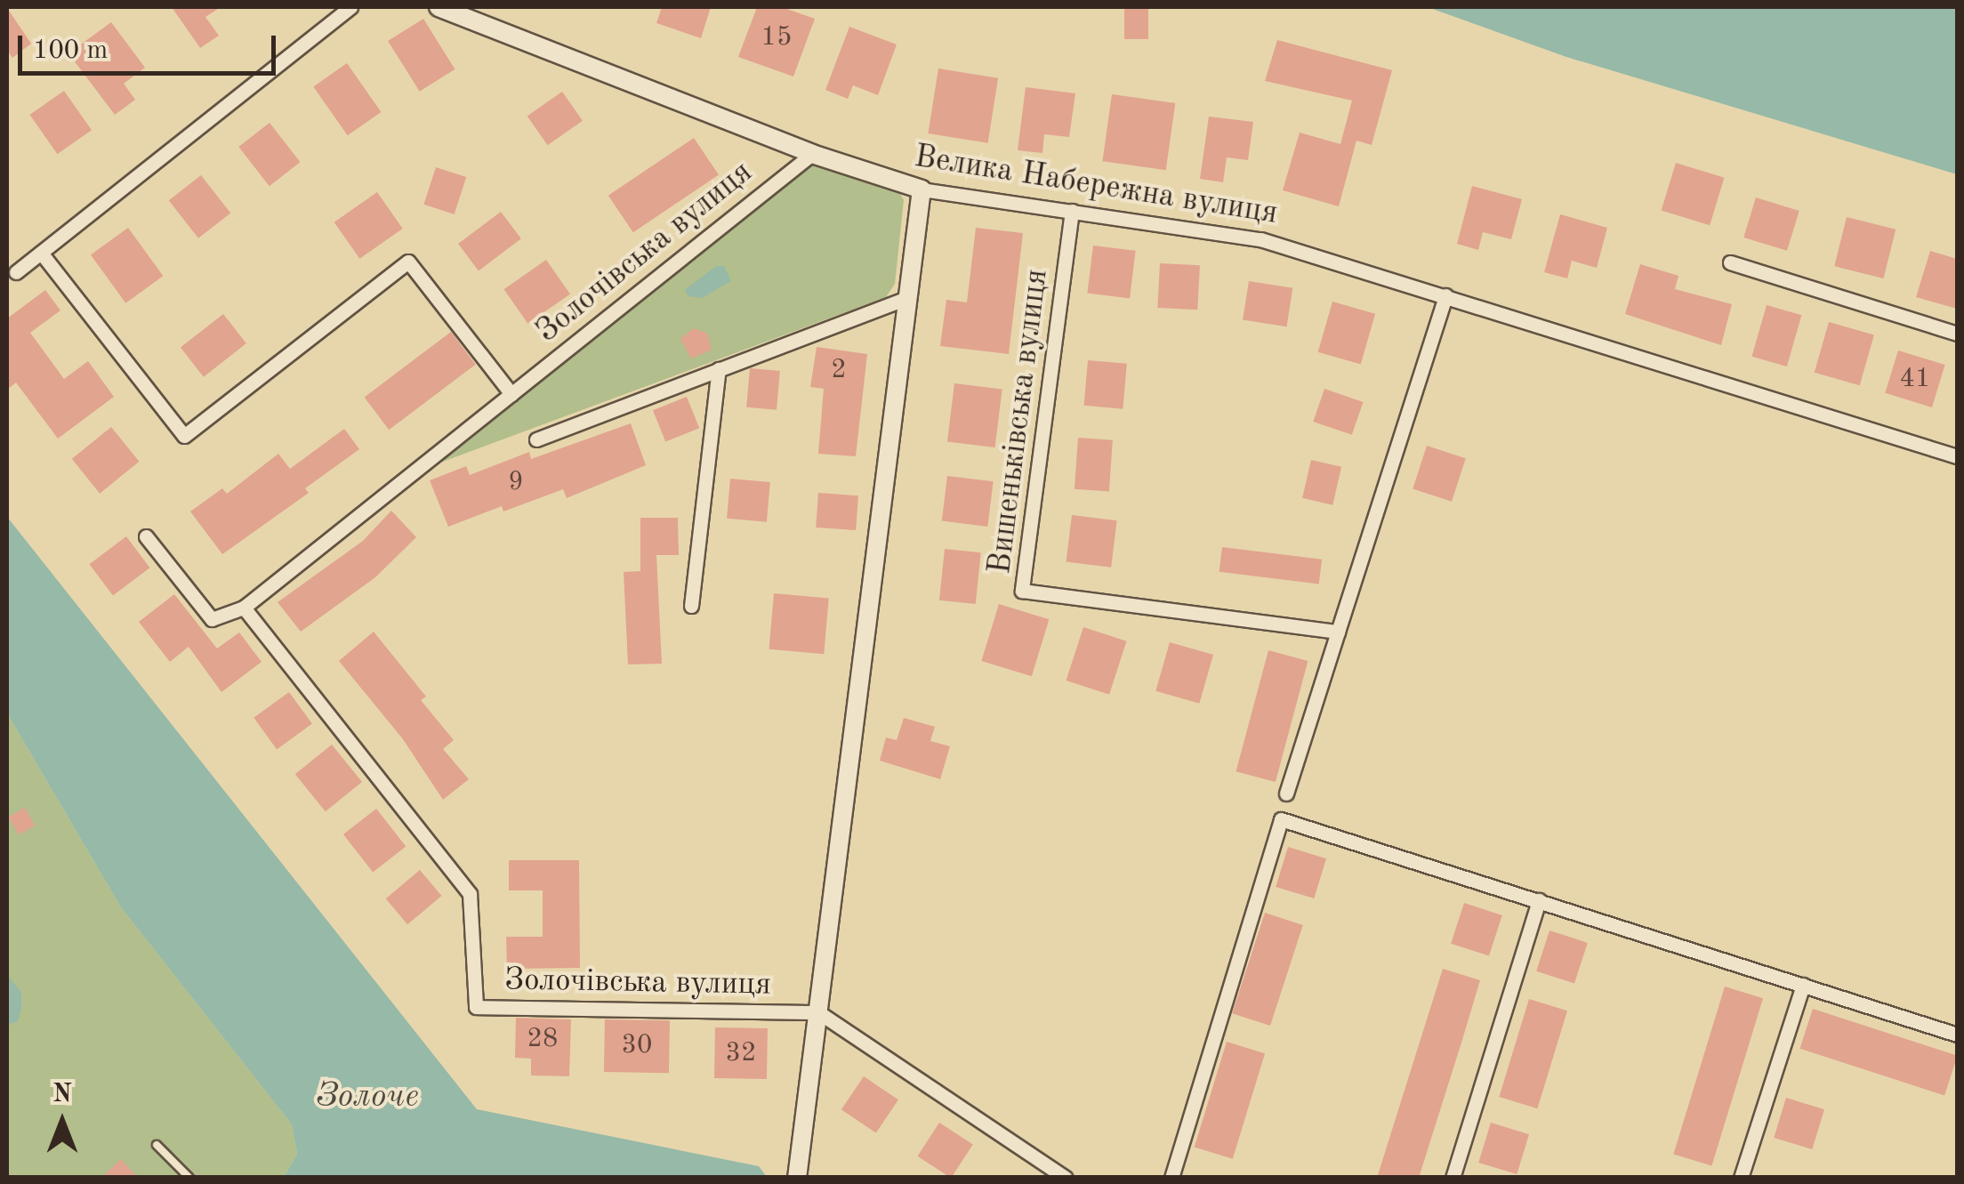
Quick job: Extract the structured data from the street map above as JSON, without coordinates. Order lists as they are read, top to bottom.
{
  "streets": {
    "street": ["Велика Набережна вулиця", "Золочівська вулиця", "Вишеньківська вулиця"]
  },
  "crossings": [
    ["Велика Набережна вулиця", "Золочівська вулиця"],
    ["Велика Набережна вулиця", "Вишеньківська вулиця"]
  ],
  "water": ["Золоче"],
  "house_numbers": [
    "15",
    "2",
    "41",
    "9",
    "28",
    "30",
    "32"
  ],
  "scale_bar": "100 m",
  "north": "top"
}
